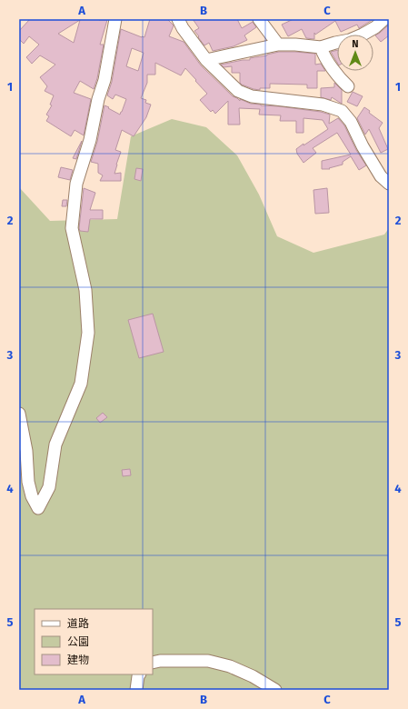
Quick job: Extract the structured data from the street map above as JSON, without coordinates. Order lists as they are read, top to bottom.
{
  "legend": ["道路", "公園", "建物"],
  "north": "top",
  "grid": {
    "columns": ["A", "B", "C"],
    "rows": [
      "1",
      "2",
      "3",
      "4",
      "5"
    ]
  }
}
